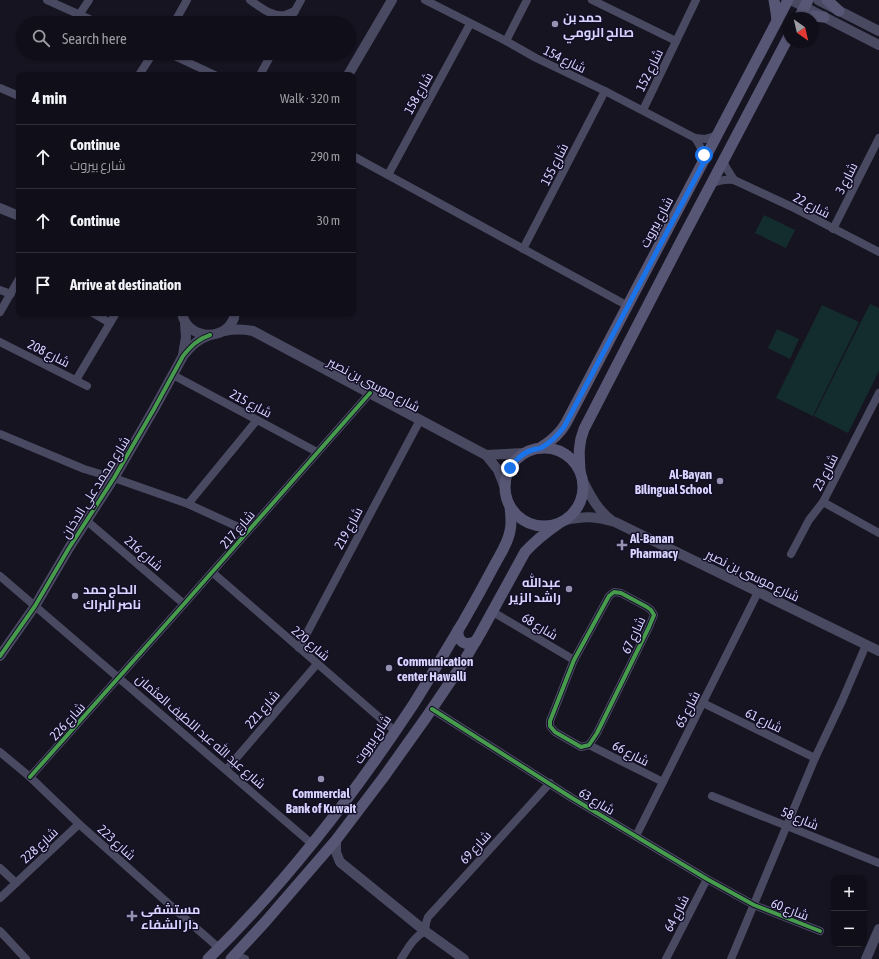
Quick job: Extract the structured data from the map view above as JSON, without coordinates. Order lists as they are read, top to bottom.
{
  "streets": {
    "main road": ["شارع بيروت"],
    "street": [
      "شارع 154",
      "شارع 152",
      "شارع 158",
      "شارع 155",
      "شارع 3",
      "شارع 22",
      "شارع 208",
      "شارع موسى بن نصير",
      "شارع 215",
      "شارع 23",
      "شارع محمد علي الدخان",
      "شارع 219",
      "شارع 217",
      "شارع 216",
      "شارع 68",
      "شارع 67",
      "شارع 220",
      "شارع 221",
      "شارع 65",
      "شارع 61",
      "شارع 226",
      "شارع عبد الله عبد اللطيف العثمان",
      "شارع 66",
      "شارع 63",
      "شارع 58",
      "شارع 223",
      "شارع 228",
      "شارع 69",
      "شارع 60",
      "شارع 64"
    ]
  },
  "crossings": [
    ["شارع 154", "شارع 152"],
    ["شارع 154", "شارع 158"],
    ["شارع 154", "شارع 155"],
    ["شارع 3", "شارع 22"],
    ["شارع بيروت", "شارع موسى بن نصير"],
    ["شارع بيروت", "شارع 220"],
    ["شارع بيروت", "شارع عبد الله عبد اللطيف العثمان"],
    ["شارع بيروت", "شارع 223"],
    ["شارع موسى بن نصير", "شارع محمد علي الدخان"],
    ["شارع موسى بن نصير", "شارع 219"],
    ["شارع موسى بن نصير", "شارع 217"],
    ["شارع موسى بن نصير", "شارع 65"],
    ["شارع موسى بن نصير", "شارع 60"],
    ["شارع 215", "شارع محمد علي الدخان"],
    ["شارع 215", "شارع 217"],
    ["شارع محمد علي الدخان", "شارع 216"],
    ["شارع محمد علي الدخان", "شارع عبد الله عبد اللطيف العثمان"],
    ["شارع 219", "شارع 220"],
    ["شارع 217", "شارع 216"],
    ["شارع 217", "شارع 220"],
    ["شارع 217", "شارع 226"],
    ["شارع 217", "شارع عبد الله عبد اللطيف العثمان"],
    ["شارع 68", "شارع 67"],
    ["شارع 67", "شارع 66"],
    ["شارع 220", "شارع 221"],
    ["شارع 221", "شارع عبد الله عبد اللطيف العثمان"],
    ["شارع 65", "شارع 61"],
    ["شارع 65", "شارع 66"],
    ["شارع 65", "شارع 63"],
    ["شارع 61", "شارع 60"],
    ["شارع 226", "شارع عبد الله عبد اللطيف العثمان"],
    ["شارع 226", "شارع 223"],
    ["شارع 63", "شارع 69"],
    ["شارع 63", "شارع 60"],
    ["شارع 63", "شارع 64"],
    ["شارع 58", "شارع 60"],
    ["شارع 223", "شارع 228"]
  ],
  "places": {
    "other": [
      "حمد بن صالح الرومي",
      "Al-Bayan Bilingual School",
      "عبدالله راشد الزير",
      "الحاج حمد ناصر البراك",
      "Communication center Hawalli",
      "Commercial Bank of Kuwait"
    ],
    "health": ["Al-Banan Pharmacy", "مستشفى دار الشفاء"]
  },
  "north": "bottom right",
  "page": {
    "search": "Search here",
    "heading": ["4 min", "Walk · 320 m"],
    "list": [
      ["Continue", "شارع بيروت", "290 m"],
      ["Continue", "30 m"],
      "Arrive at destination"
    ],
    "map_buttons": ["+", "−"]
  }
}
